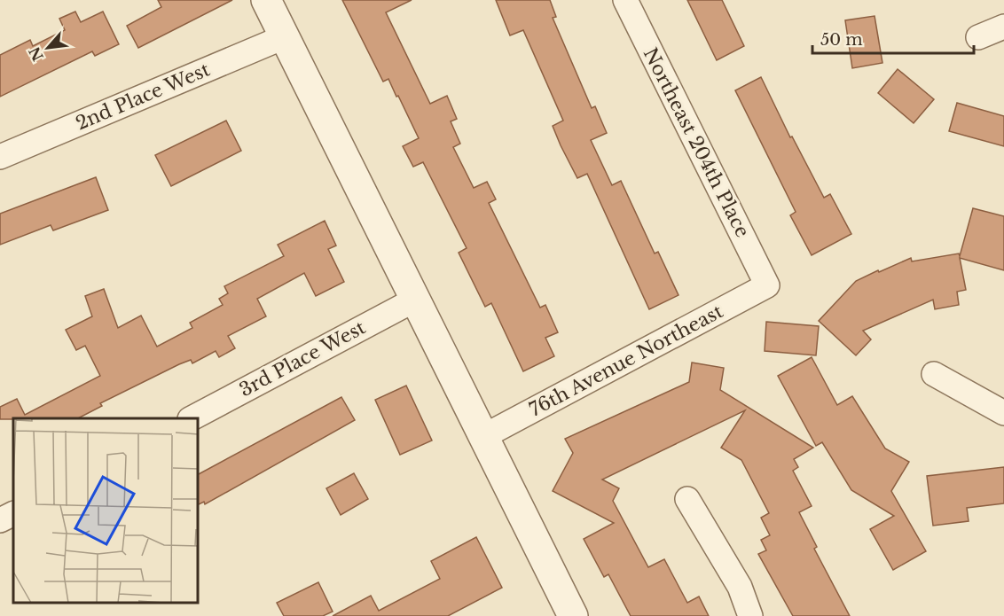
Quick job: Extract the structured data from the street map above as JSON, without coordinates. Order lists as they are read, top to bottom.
{
  "streets": {
    "street": [
      "2nd Place West",
      "Northeast 204th Place",
      "3rd Place West",
      "76th Avenue Northeast"
    ]
  },
  "crossings": [
    ["Northeast 204th Place", "76th Avenue Northeast"]
  ],
  "scale_bar": "50 m",
  "north": "bottom left"
}
